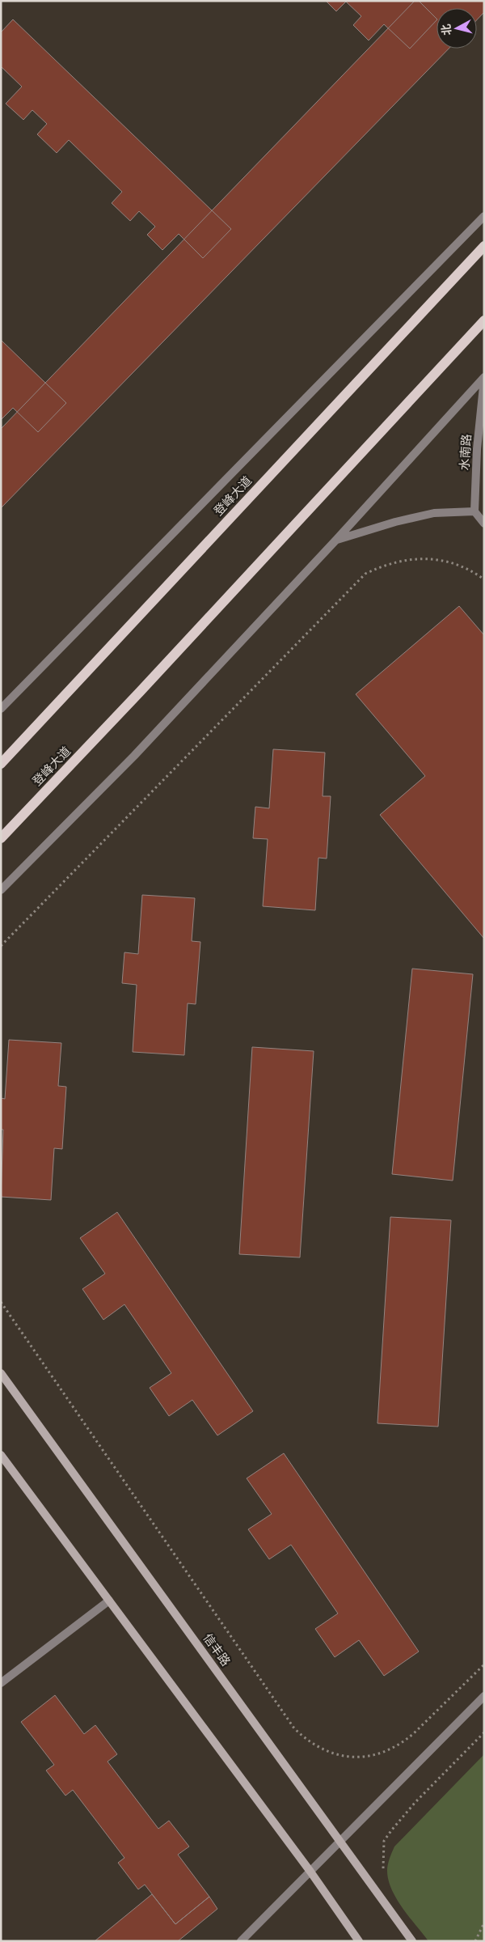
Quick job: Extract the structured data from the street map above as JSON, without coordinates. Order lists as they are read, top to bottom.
{
  "streets": {
    "main road": ["登峰大道", "信丰路"],
    "street": ["水南路"]
  },
  "north": "left"
}
